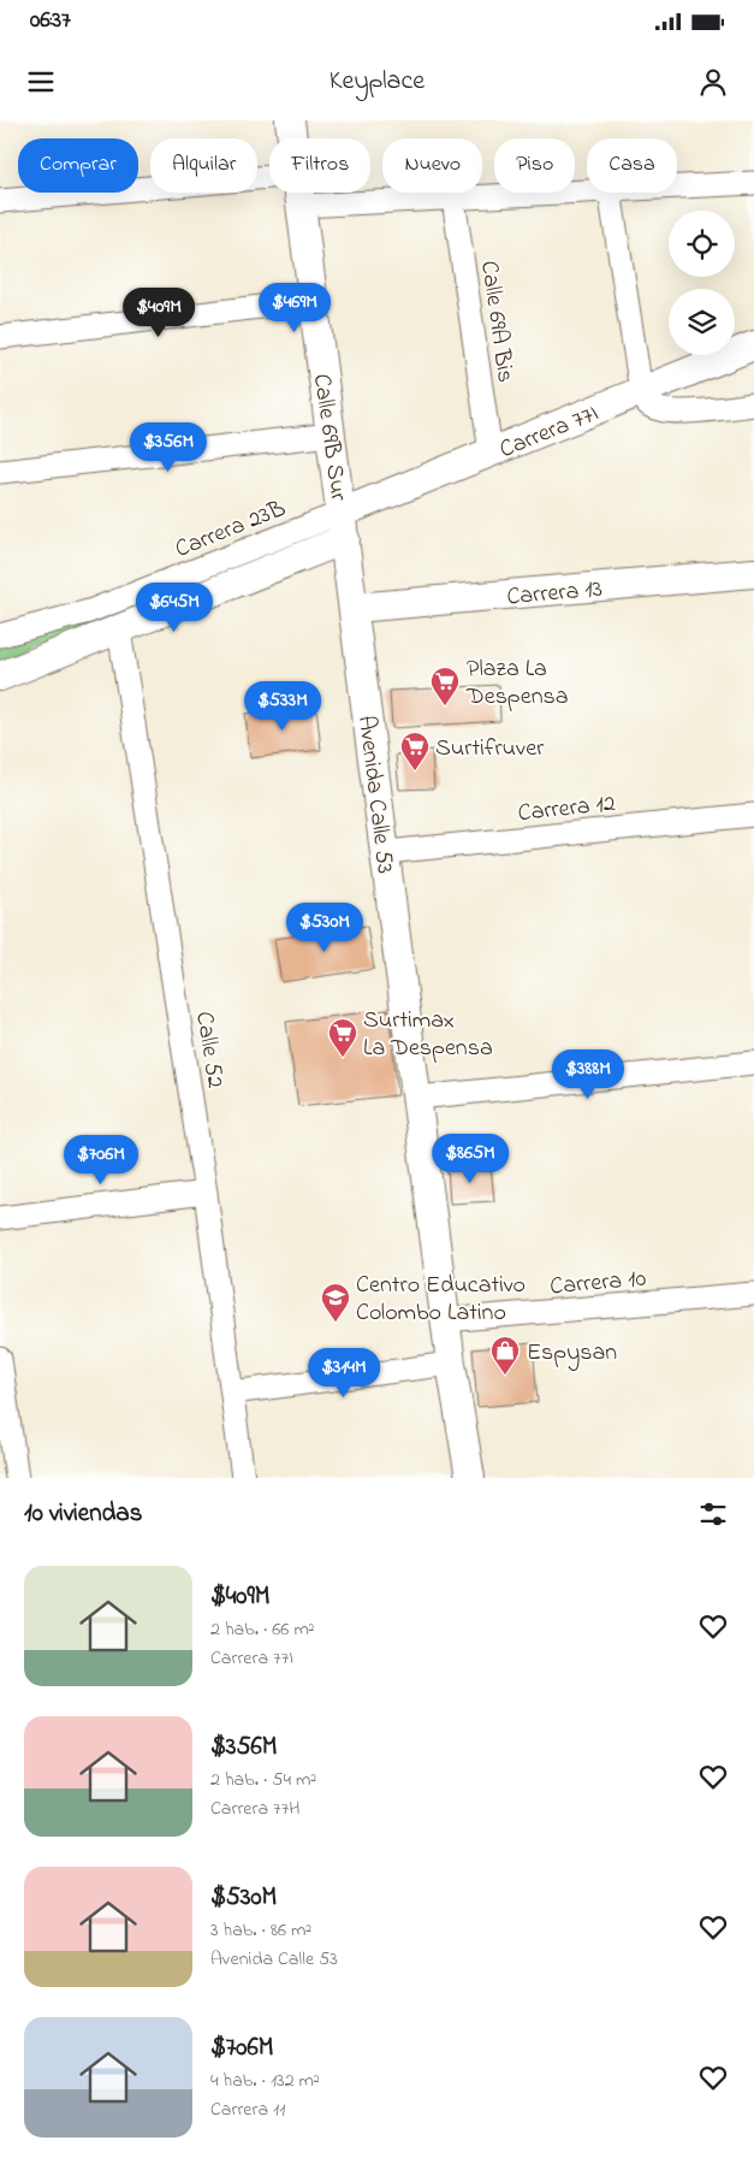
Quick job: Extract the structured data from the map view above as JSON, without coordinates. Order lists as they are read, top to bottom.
{
  "streets": {
    "street": [
      "Calle 69A Bis",
      "Carrera 77I",
      "Calle 69B Sur",
      "Carrera 23B",
      "Carrera 13",
      "Avenida Calle 53",
      "Carrera 12",
      "Calle 52",
      "Carrera 10"
    ]
  },
  "crossings": [
    ["Calle 69A Bis", "Carrera 77I"],
    ["Carrera 77I", "Calle 69B Sur"],
    ["Carrera 77I", "Carrera 23B"],
    ["Carrera 77I", "Avenida Calle 53"],
    ["Carrera 77I", "Calle 52"],
    ["Calle 69B Sur", "Carrera 23B"],
    ["Calle 69B Sur", "Avenida Calle 53"],
    ["Carrera 23B", "Avenida Calle 53"],
    ["Carrera 13", "Avenida Calle 53"],
    ["Avenida Calle 53", "Carrera 12"],
    ["Avenida Calle 53", "Carrera 10"]
  ],
  "places": {
    "supermarket": ["Plaza La Despensa", "Surtifruver", "Surtimax La Despensa"],
    "school or university": ["Centro Educativo Colombo Latino"],
    "shop": ["Espysan"]
  },
  "page": {
    "status": "06:37",
    "header": "Keyplace",
    "chip": [
      "Comprar",
      "Alquilar",
      "Filtros",
      "Nuevo",
      "Piso",
      "Casa"
    ],
    "price": [
      "$469M",
      "$409M",
      "$356M",
      "$645M",
      "$533M",
      "$530M",
      "$388M",
      "$865M",
      "$706M",
      "$314M"
    ],
    "heading": "10 viviendas",
    "list": [
      {
        "name": "$409M",
        "note": "2 hab. · 66 m² · Carrera 77I"
      },
      {
        "name": "$356M",
        "note": "2 hab. · 54 m² · Carrera 77H"
      },
      {
        "name": "$530M",
        "note": "3 hab. · 86 m² · Avenida Calle 53"
      },
      {
        "name": "$706M",
        "note": "4 hab. · 132 m² · Carrera 11"
      }
    ]
  }
}
